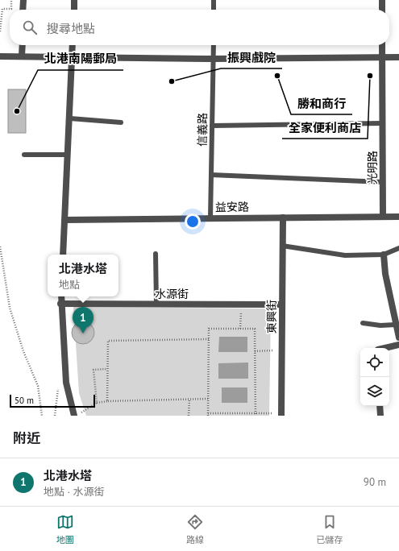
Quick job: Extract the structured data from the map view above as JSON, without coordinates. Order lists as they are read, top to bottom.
{
  "streets": {
    "street": [
      "光明路",
      "益安路",
      "水源街",
      "東興街"
    ],
    "lane": ["信義路"]
  },
  "crossings": [
    ["信義路", "益安路"],
    ["光明路", "益安路"],
    ["益安路", "東興街"],
    ["水源街", "東興街"]
  ],
  "places": [
    "勝和商行",
    "全家便利商店",
    "振興戲院",
    "北港南陽郵局"
  ],
  "scale_bar": "50 m",
  "page": {
    "search": "搜尋地點",
    "popup": ["北港水塔", "地點"],
    "pins": "1",
    "scale": "50 m",
    "heading": "附近",
    "list": [
      {
        "mark": "1",
        "name": "北港水塔",
        "note": "地點 · 水源街",
        "value": "90 m"
      }
    ],
    "nav": ["地圖", "路線", "已儲存"]
  }
}
